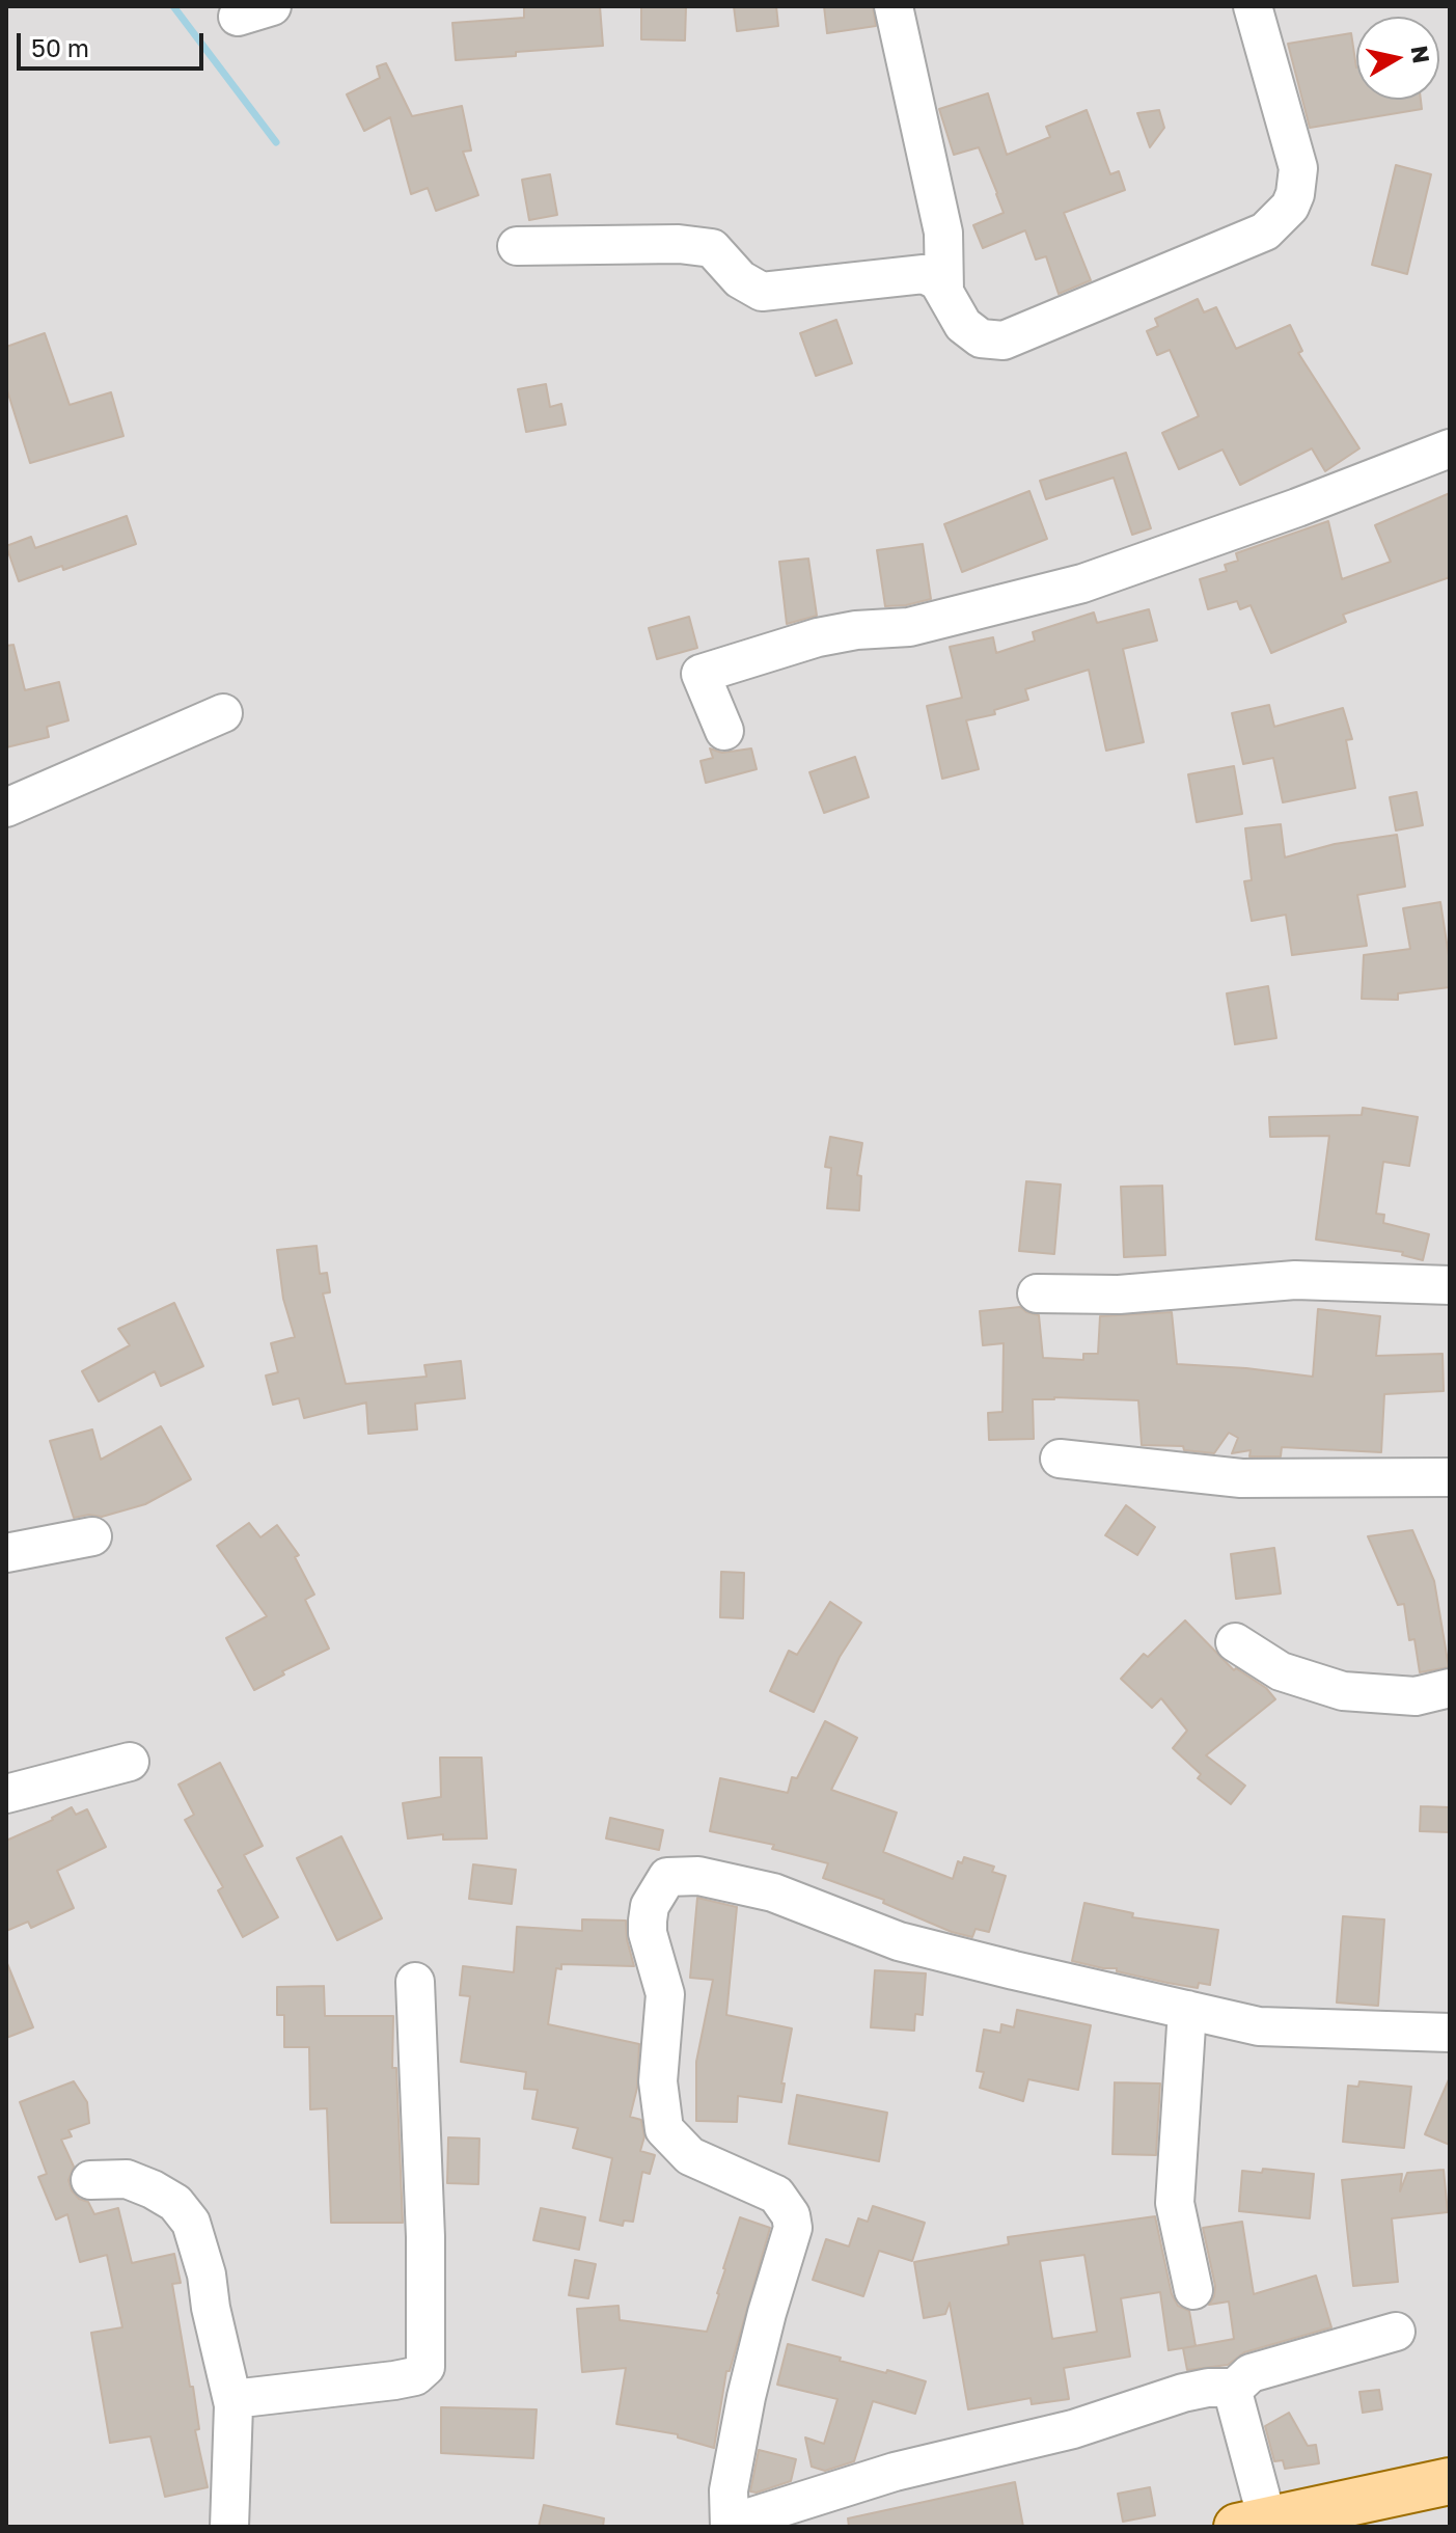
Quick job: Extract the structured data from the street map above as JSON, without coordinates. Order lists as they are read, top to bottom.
{
  "scale_bar": "50 m",
  "north": "right"
}
